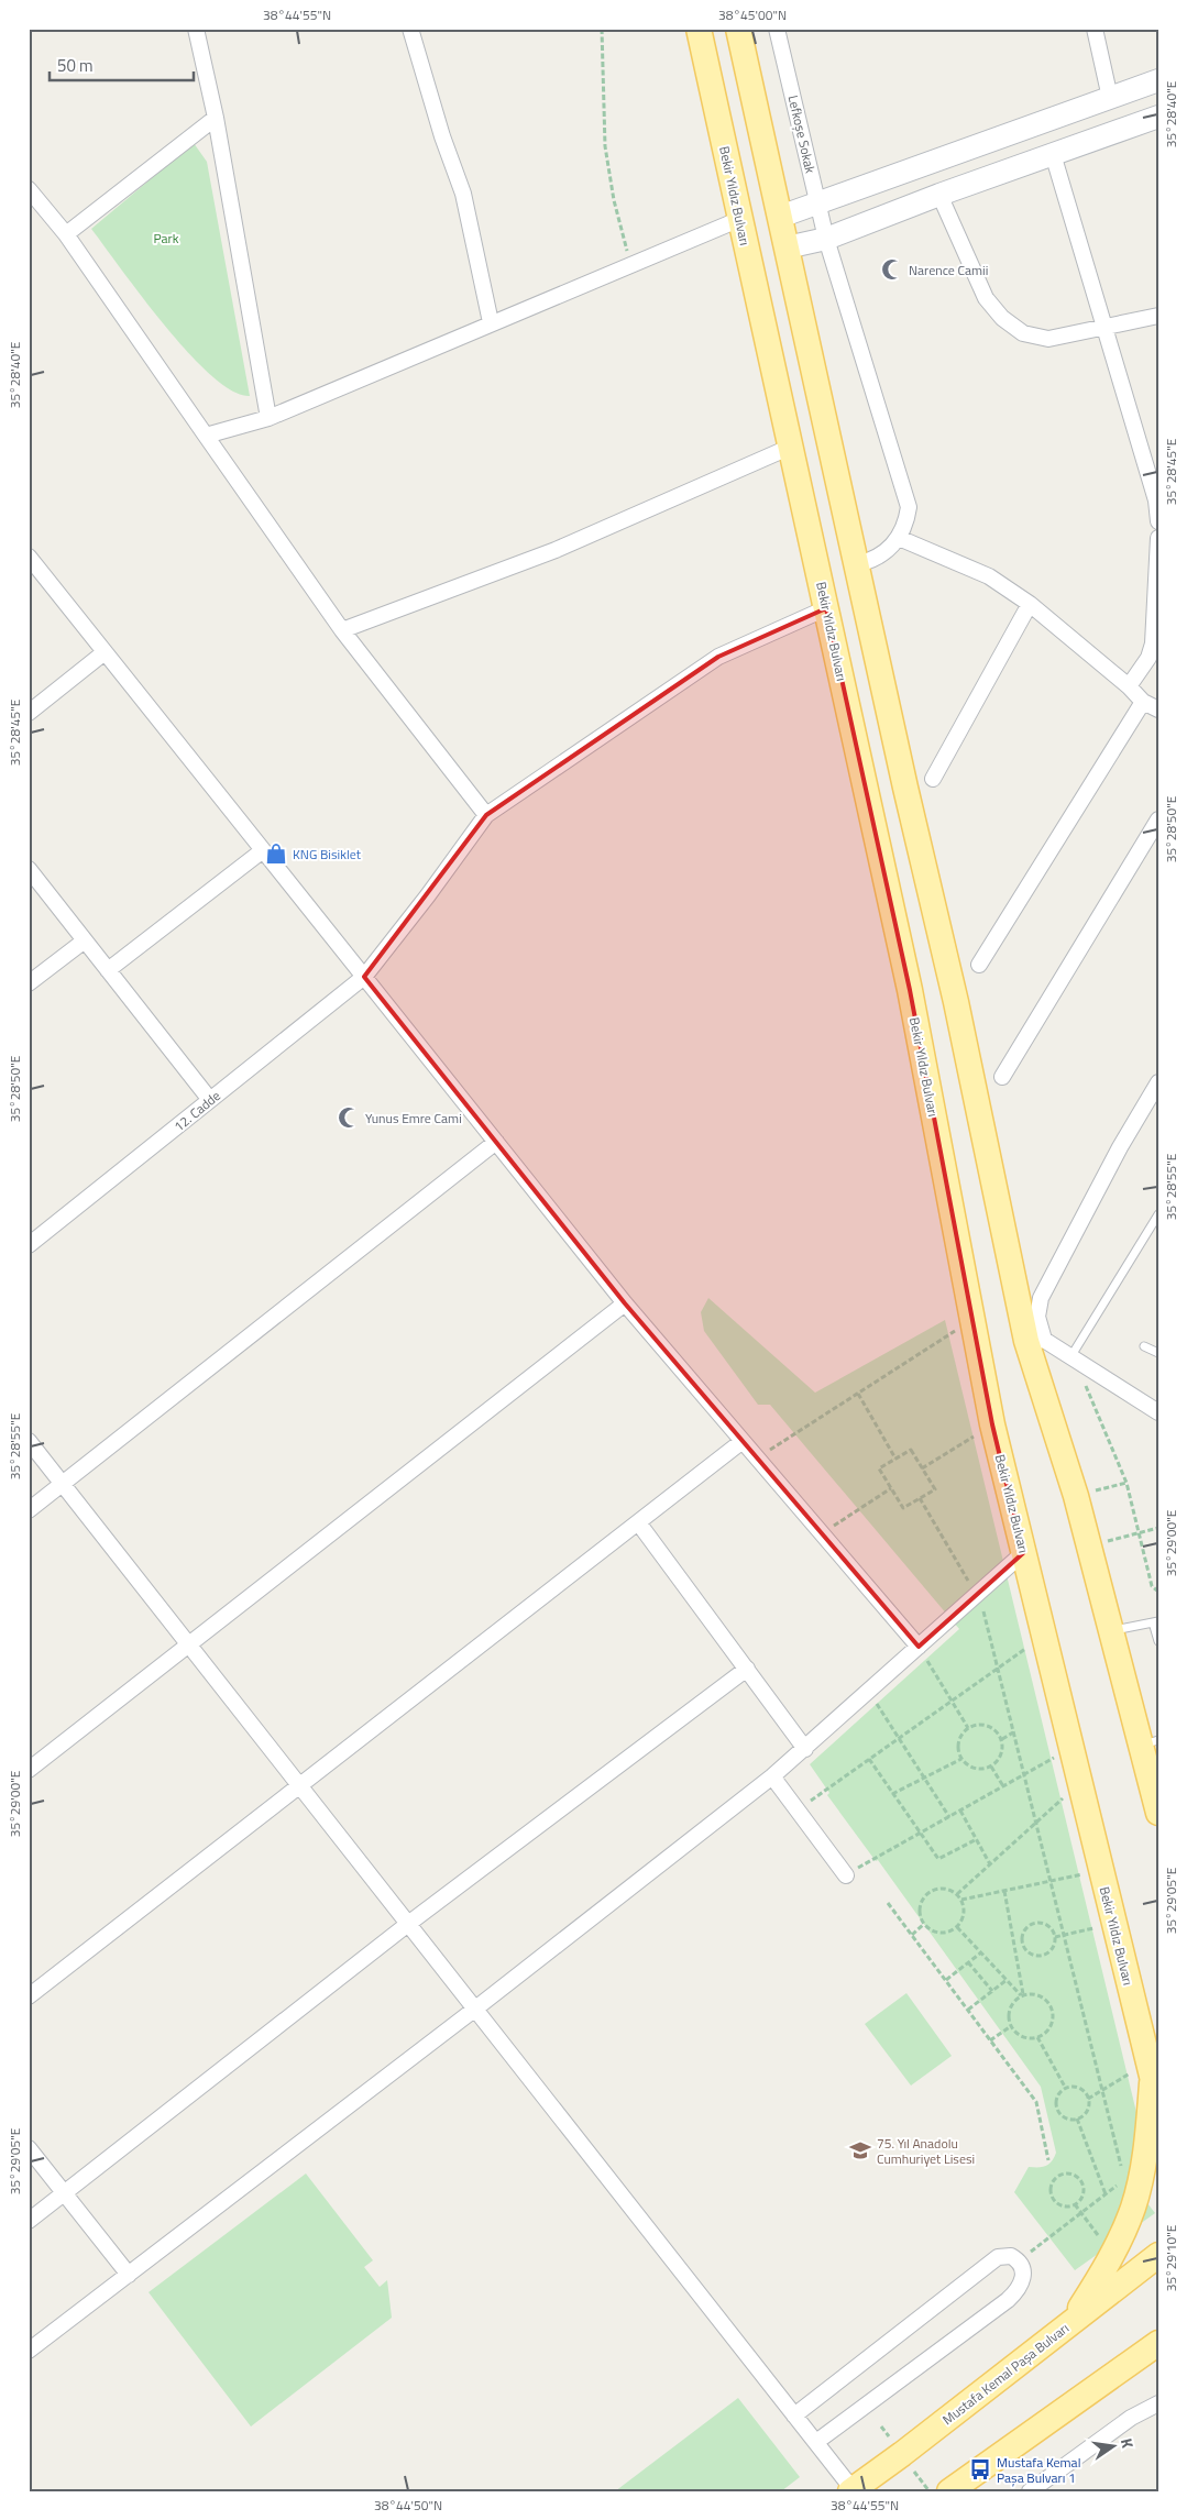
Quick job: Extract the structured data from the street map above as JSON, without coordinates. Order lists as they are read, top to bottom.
{
  "streets": {
    "main road": ["Bekir Yıldız Bulvarı", "Mustafa Kemal Paşa Bulvarı"],
    "street": ["Lefkoşe Sokak", "12. Cadde"]
  },
  "crossings": [
    ["Bekir Yıldız Bulvarı", "12. Cadde"]
  ],
  "parks": ["Park"],
  "places": {
    "mosque": ["Narence Camii", "Yunus Emre Cami"],
    "shop": ["KNG Bisiklet"],
    "school or university": ["75. Yıl Anadolu Cumhuriyet Lisesi"],
    "bus stop": ["Mustafa Kemal Paşa Bulvarı 1"]
  },
  "scale_bar": "50 m",
  "north": "right",
  "coordinates": [
    "38°44'55\"N",
    "38°45'00\"N",
    "35°28'40\"E",
    "35°28'45\"E",
    "35°28'50\"E",
    "35°28'55\"E",
    "35°29'00\"E",
    "35°29'05\"E",
    "35°29'10\"E",
    "38°44'50\"N"
  ]
}
